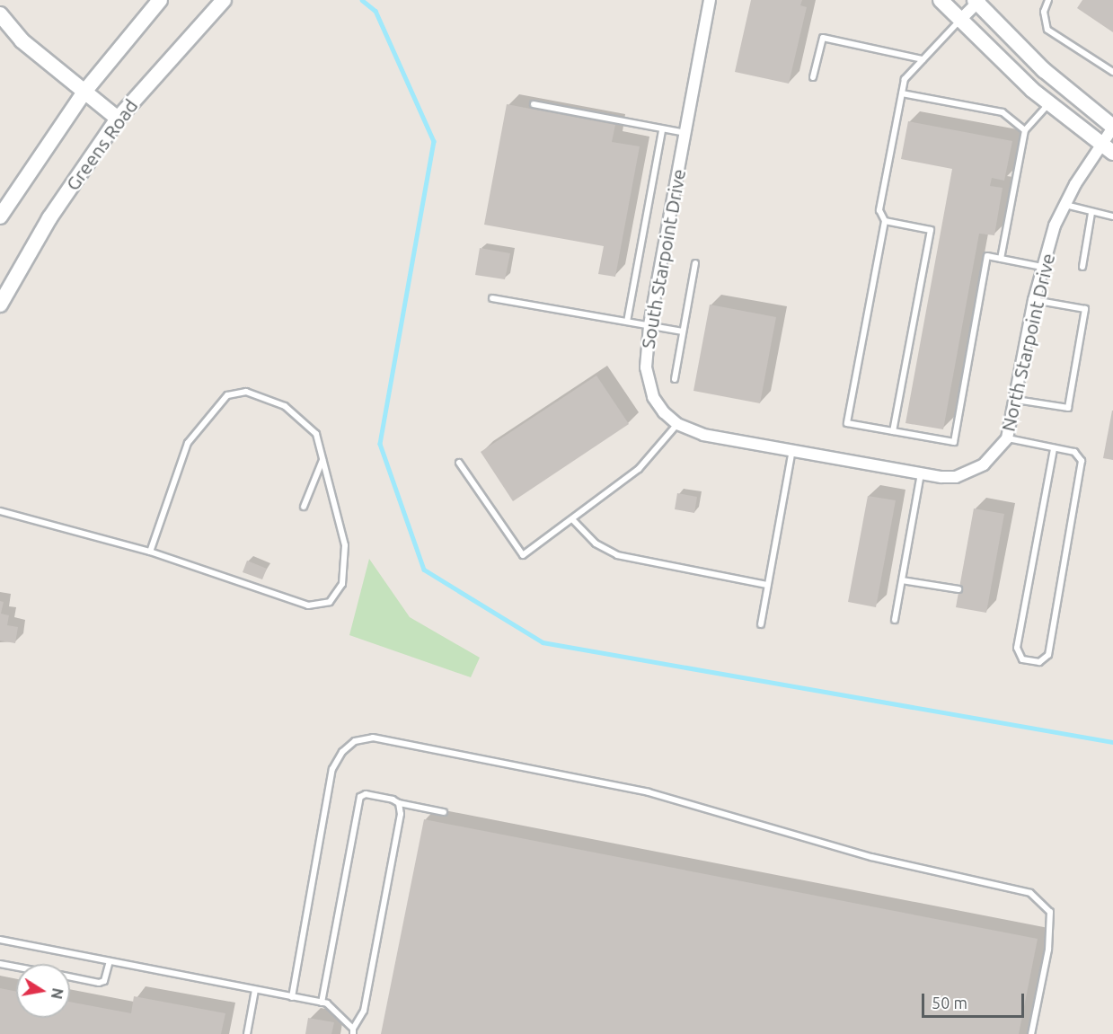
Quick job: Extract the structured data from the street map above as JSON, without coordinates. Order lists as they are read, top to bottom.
{
  "streets": {
    "main road": ["Greens Road"],
    "street": ["South Starpoint Drive", "North Starpoint Drive"]
  },
  "crossings": [
    ["South Starpoint Drive", "North Starpoint Drive"]
  ],
  "scale_bar": "50 m",
  "north": "right"
}
